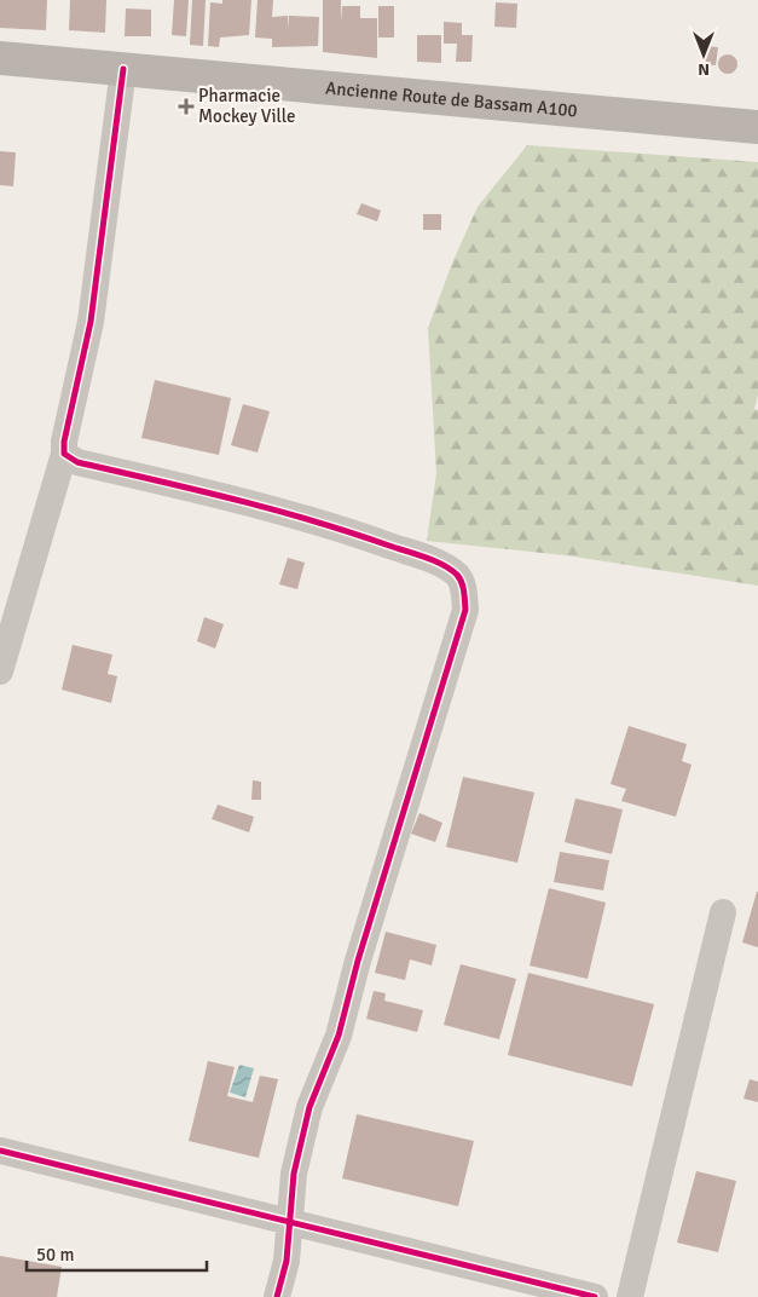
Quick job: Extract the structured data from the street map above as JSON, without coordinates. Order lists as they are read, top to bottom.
{
  "streets": {
    "main road": ["Ancienne Route de Bassam A100"]
  },
  "places": {
    "health": ["Pharmacie Mockey Ville"]
  },
  "scale_bar": "50 m",
  "north": "bottom"
}
